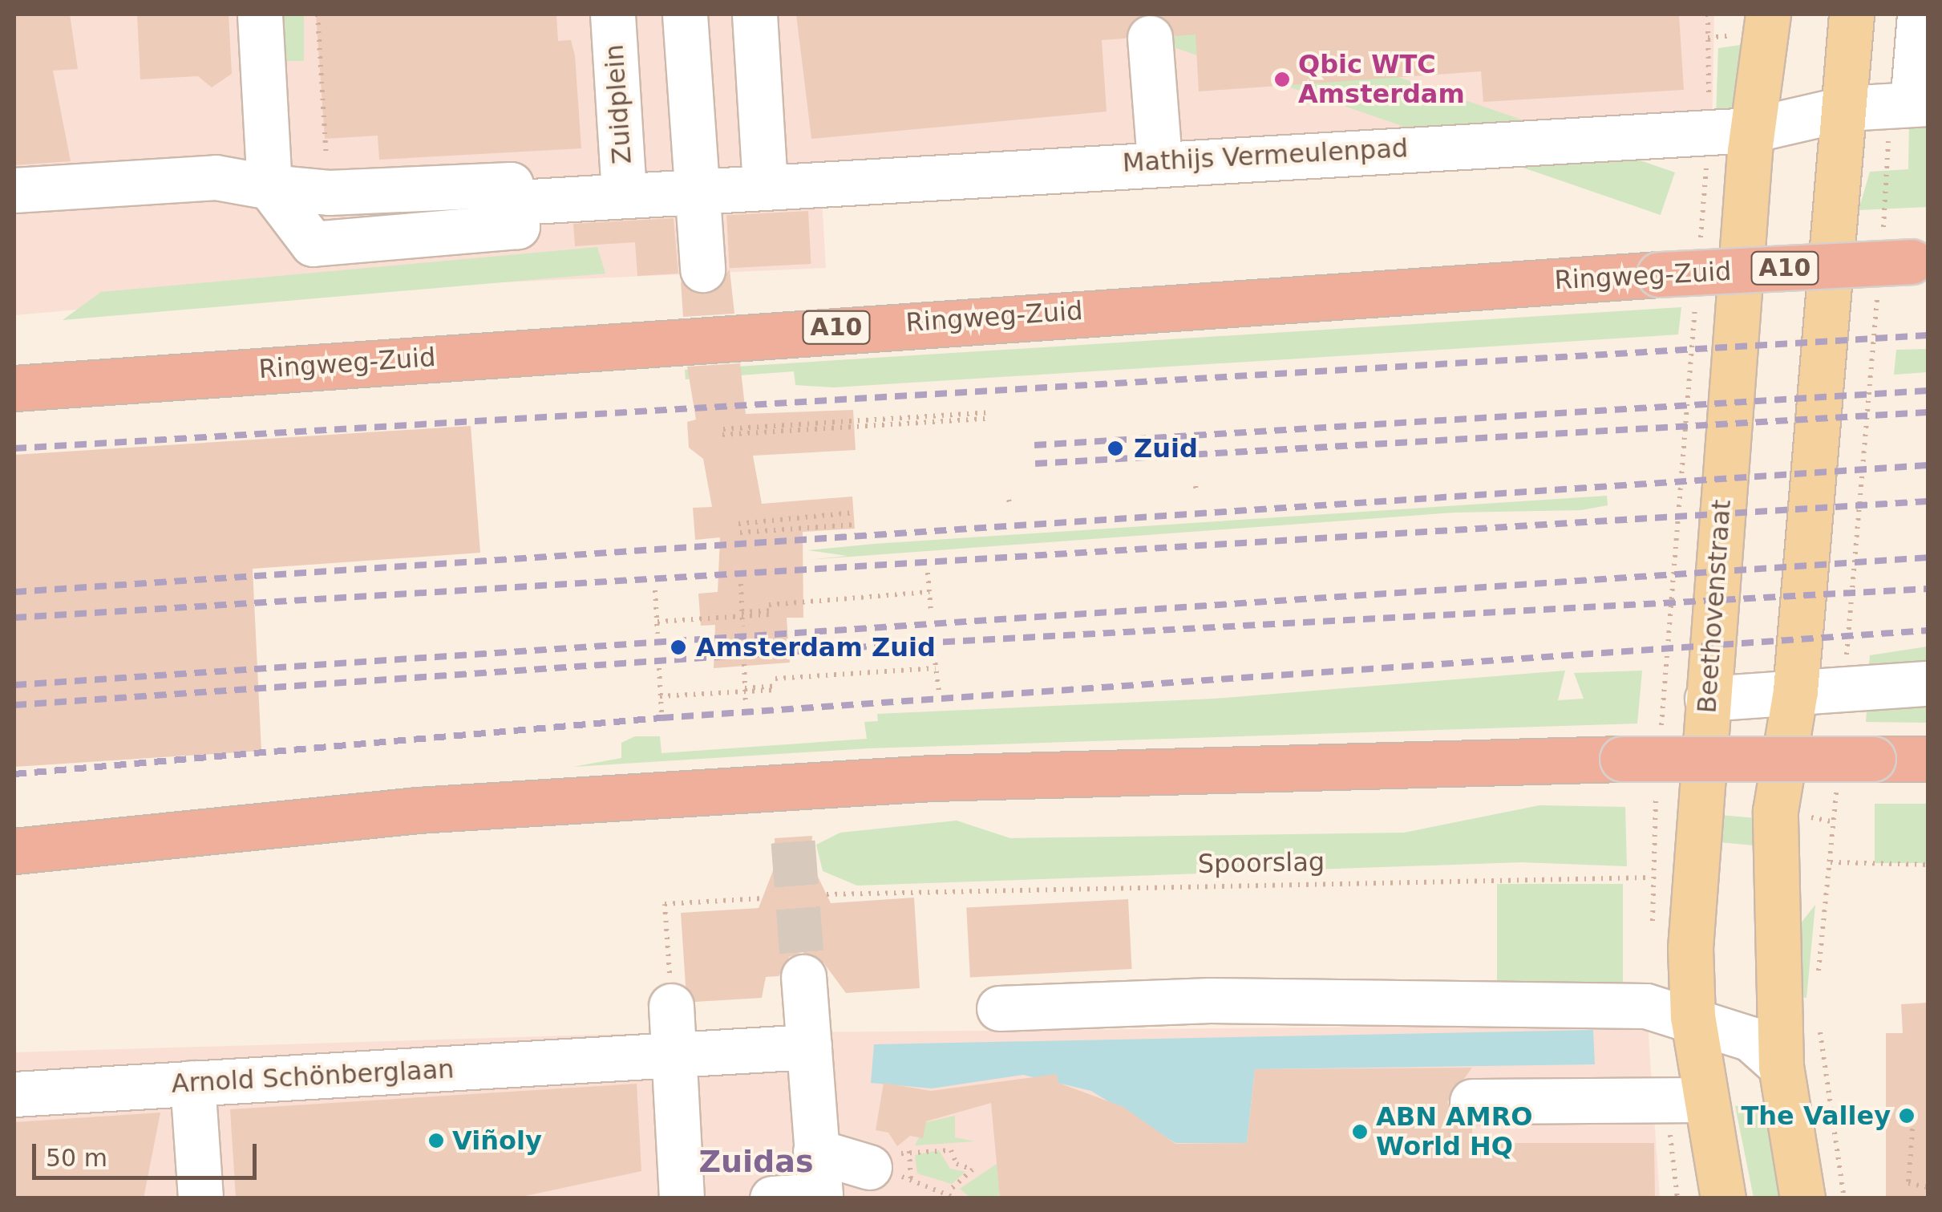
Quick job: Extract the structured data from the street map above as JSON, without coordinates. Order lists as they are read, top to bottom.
{
  "streets": {
    "highway": ["A10", "Ringweg-Zuid"],
    "main road": ["Beethovenstraat"],
    "street": ["Zuidplein", "Mathijs Vermeulenpad", "Arnold Schönberglaan"],
    "path": ["Spoorslag"]
  },
  "crossings": [
    ["Zuidplein", "Mathijs Vermeulenpad"],
    ["Mathijs Vermeulenpad", "Beethovenstraat"],
    ["Beethovenstraat", "Spoorslag"]
  ],
  "districts": ["Zuidas"],
  "places": [
    "Qbic WTC Amsterdam",
    "Zuid",
    "Amsterdam Zuid",
    "The Valley",
    "ABN AMRO World HQ",
    "Viñoly"
  ],
  "scale_bar": "50 m"
}
